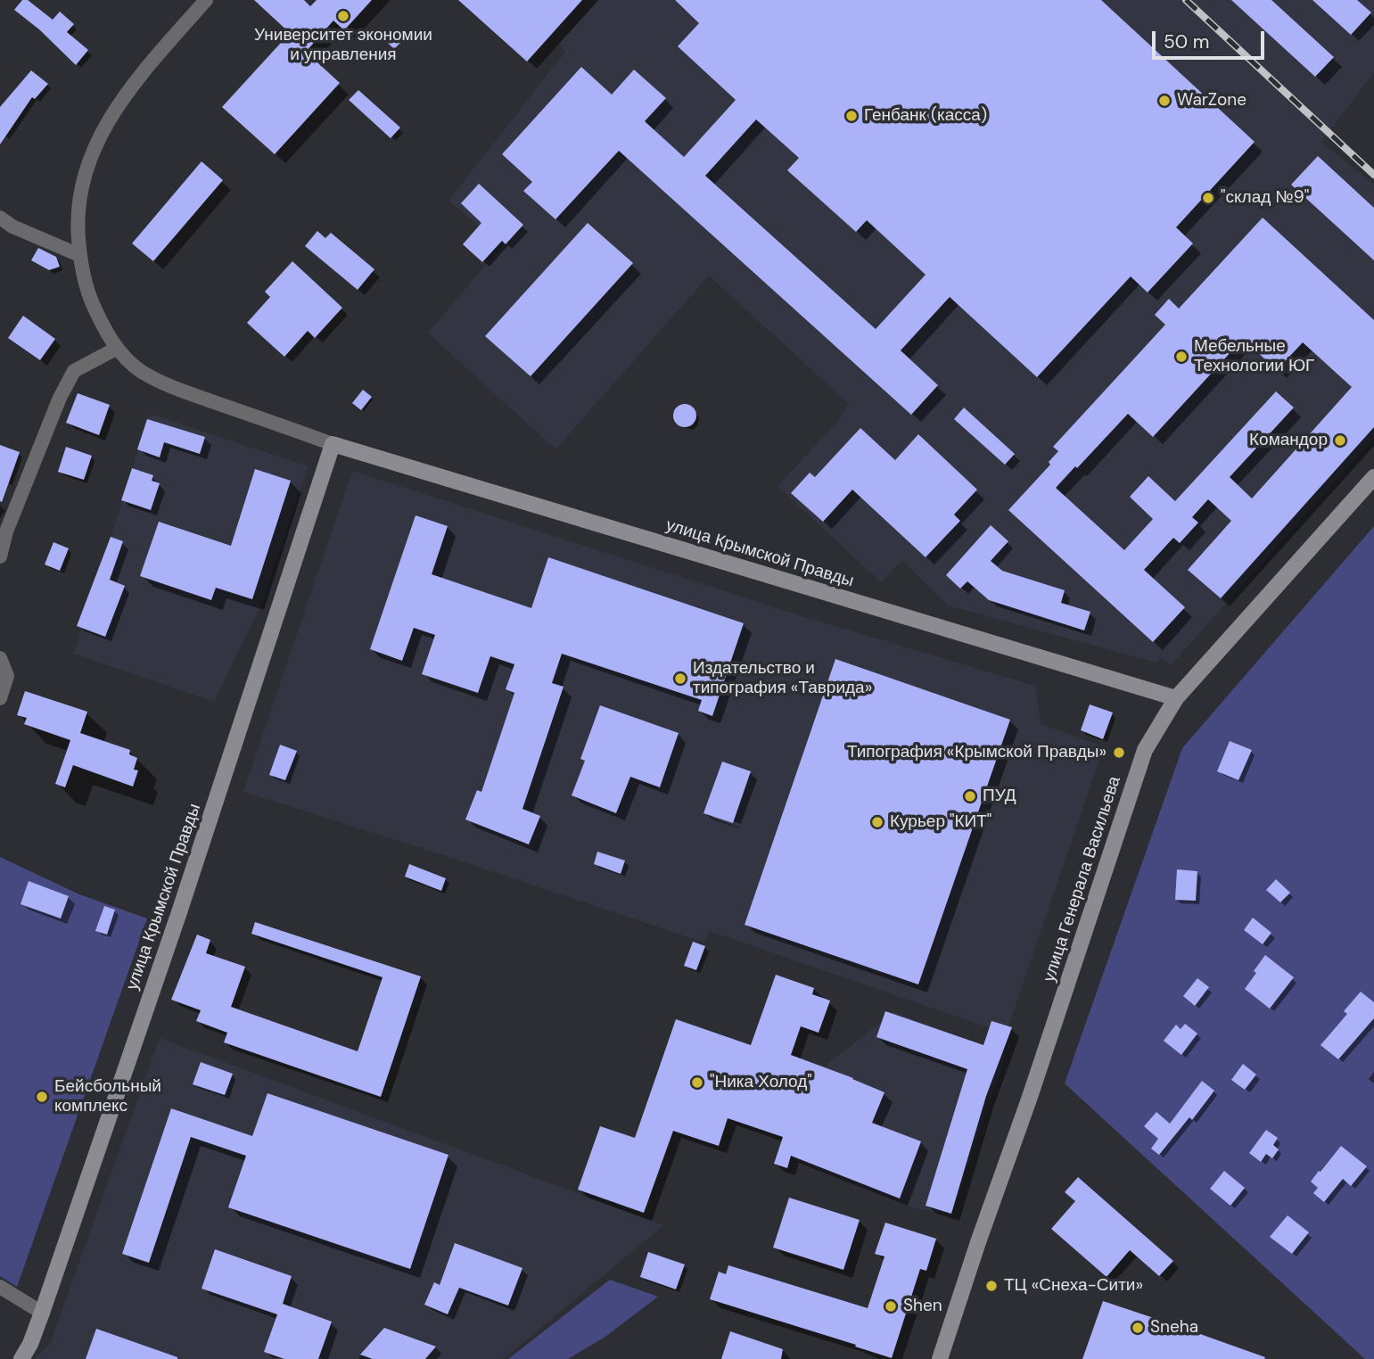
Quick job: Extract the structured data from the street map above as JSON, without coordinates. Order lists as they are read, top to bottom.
{
  "streets": {
    "street": ["улица Крымской Правды", "улица Генерала Васильева"]
  },
  "crossings": [
    ["улица Крымской Правды", "улица Генерала Васильева"]
  ],
  "places": [
    "Университет экономии и управления",
    "WarZone",
    "Генбанк (касса)",
    "\"склад №9\"",
    "Мебельные Технологии ЮГ",
    "Командор",
    "Издательство и типография «Таврида»",
    "Типография «Крымской Правды»",
    "ПУД",
    "Курьер \"КИТ\"",
    "\"Ника Холод\"",
    "Бейсбольный комплекс",
    "ТЦ «Снеха-Сити»",
    "Shen",
    "Sneha"
  ],
  "scale_bar": "50 m"
}
